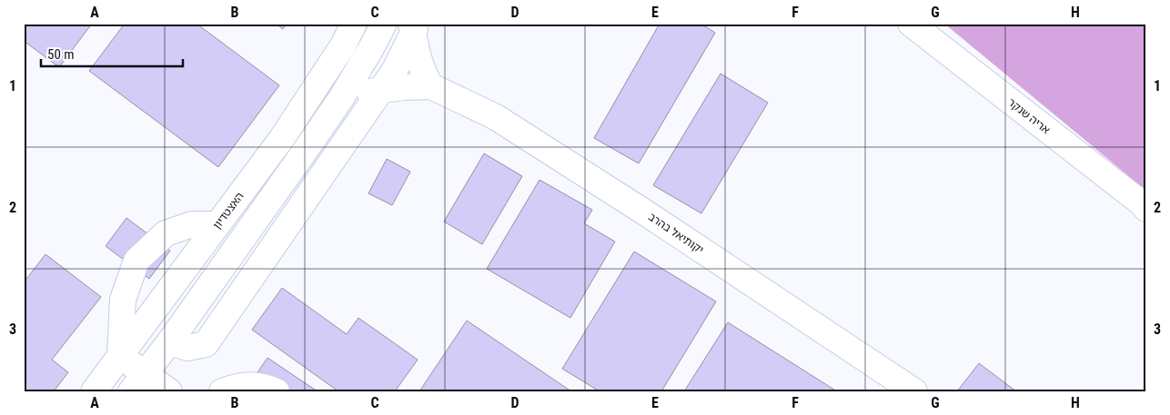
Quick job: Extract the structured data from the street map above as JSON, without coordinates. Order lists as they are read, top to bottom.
{
  "streets": {
    "street": ["אריה שנקר", "האצטדיון", "יקותיאל בהרב"]
  },
  "scale_bar": "50 m",
  "grid": {
    "columns": [
      "A",
      "B",
      "C",
      "D",
      "E",
      "F",
      "G",
      "H"
    ],
    "rows": ["1", "2", "3"]
  }
}
